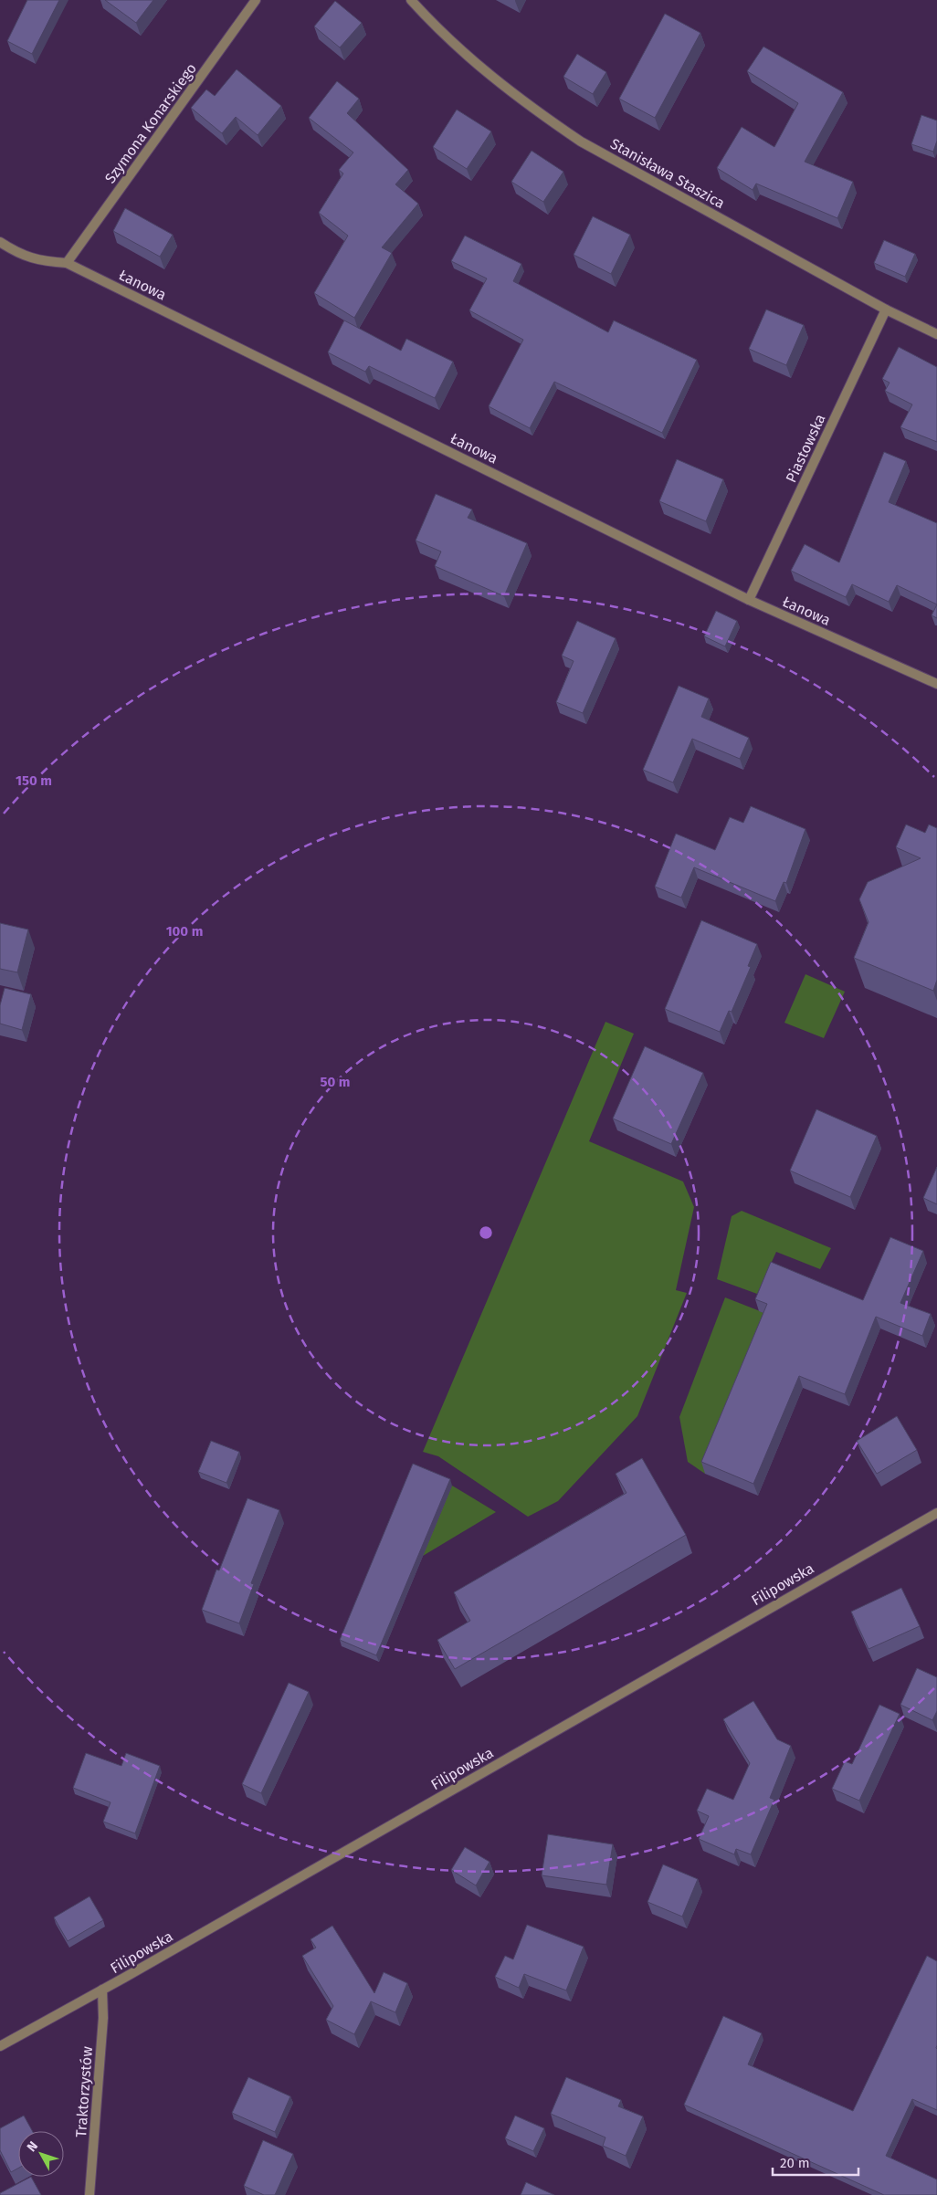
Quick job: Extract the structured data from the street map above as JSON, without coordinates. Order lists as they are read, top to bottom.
{
  "streets": {
    "street": [
      "Szymona Konarskiego",
      "Stanisława Staszica",
      "Łanowa",
      "Piastowska",
      "Filipowska",
      "Traktorzystów"
    ]
  },
  "crossings": [
    ["Szymona Konarskiego", "Łanowa"],
    ["Stanisława Staszica", "Piastowska"],
    ["Łanowa", "Piastowska"],
    ["Filipowska", "Traktorzystów"]
  ],
  "scale_bar": "20 m",
  "north": "top left",
  "rings": ["150 m", "100 m", "50 m"]
}
